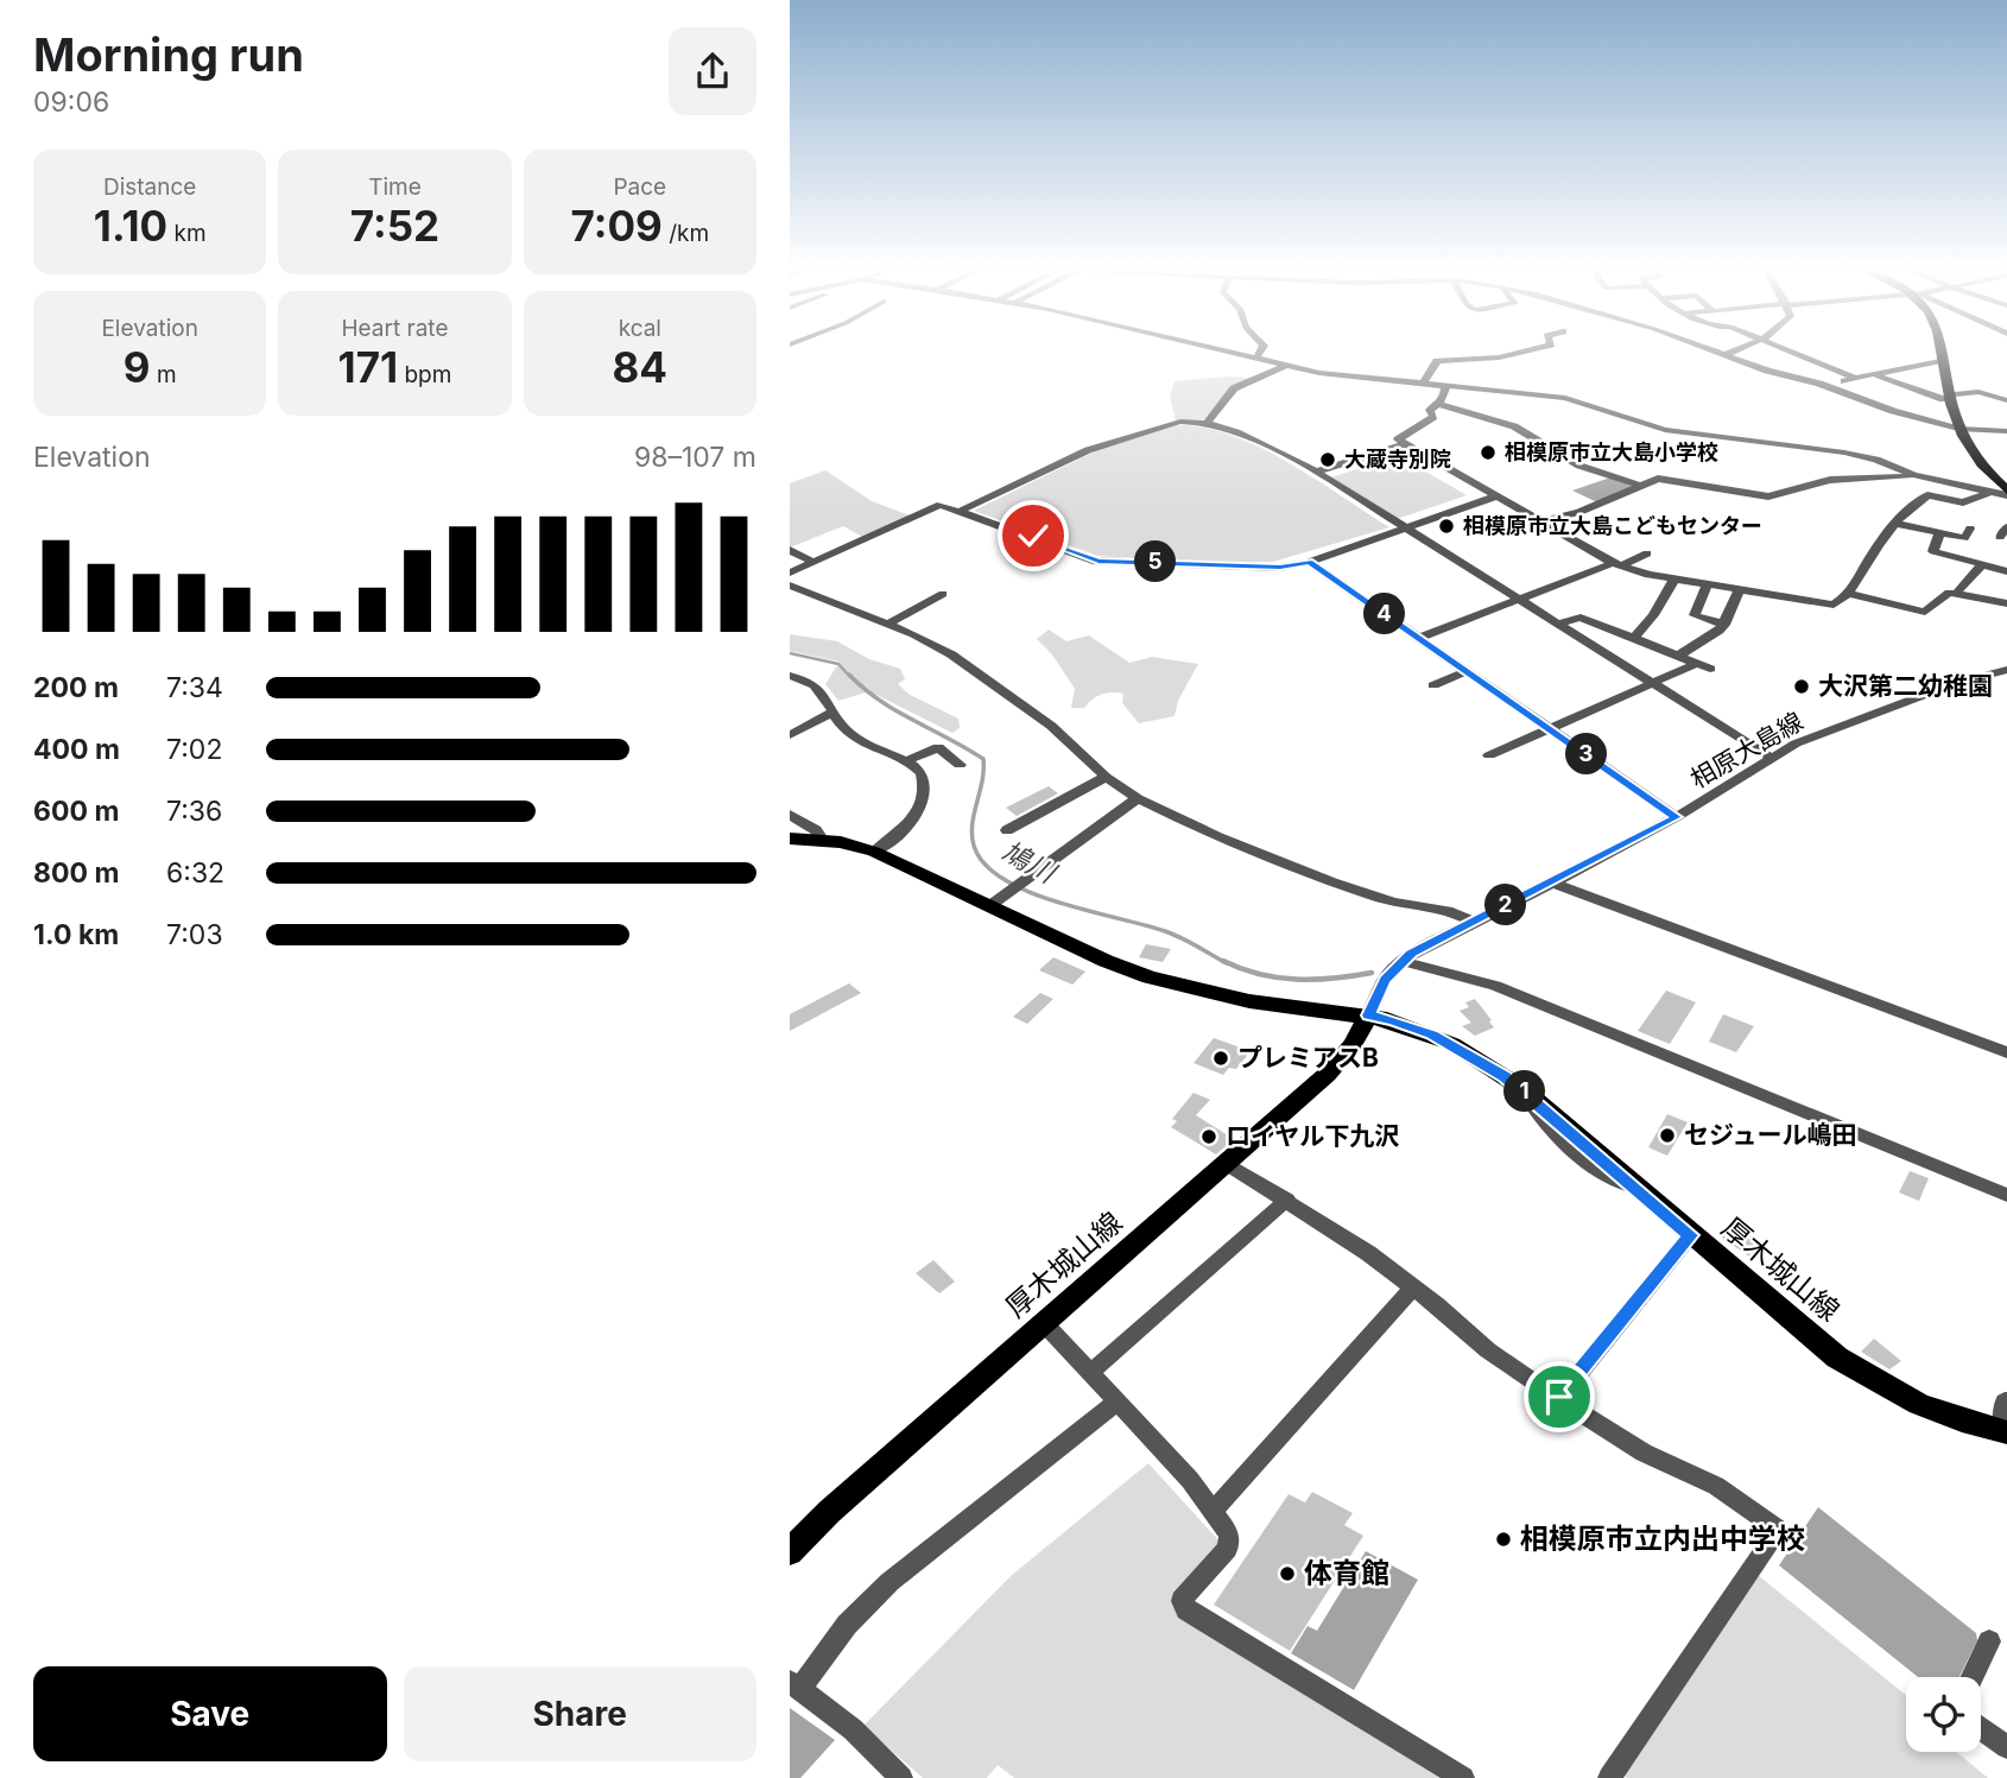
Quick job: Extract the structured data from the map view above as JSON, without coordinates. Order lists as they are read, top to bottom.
{
  "streets": {
    "main road": ["厚木城山線"],
    "street": ["相原大島線"]
  },
  "crossings": [
    ["相原大島線", "厚木城山線"]
  ],
  "water": ["鳩川"],
  "places": [
    "相模原市立大島小学校",
    "大蔵寺別院",
    "相模原市立大島こどもセンター",
    "大沢第二幼稚園",
    "プレミアスB",
    "セジュール嶋田",
    "ロイヤル下九沢",
    "相模原市立内出中学校",
    "体育館"
  ],
  "page": {
    "heading": ["Morning run", "09:06"],
    "stats": [
      ["Distance", "1.10 km"],
      ["Time", "7:52"],
      ["Pace", "7:09 /km"],
      ["Elevation", "9 m"],
      ["Heart rate", "171 bpm"],
      ["kcal", "84"]
    ],
    "chart": ["Elevation", "98–107 m"],
    "pins": [
      "5",
      "4",
      "3",
      "2",
      "1"
    ],
    "list": [
      {
        "name": "200 m",
        "note": "7:34"
      },
      {
        "name": "400 m",
        "note": "7:02"
      },
      {
        "name": "600 m",
        "note": "7:36"
      },
      {
        "name": "800 m",
        "note": "6:32"
      },
      {
        "name": "1.0 km",
        "note": "7:03"
      }
    ],
    "buttons": ["Save", "Share"]
  }
}
